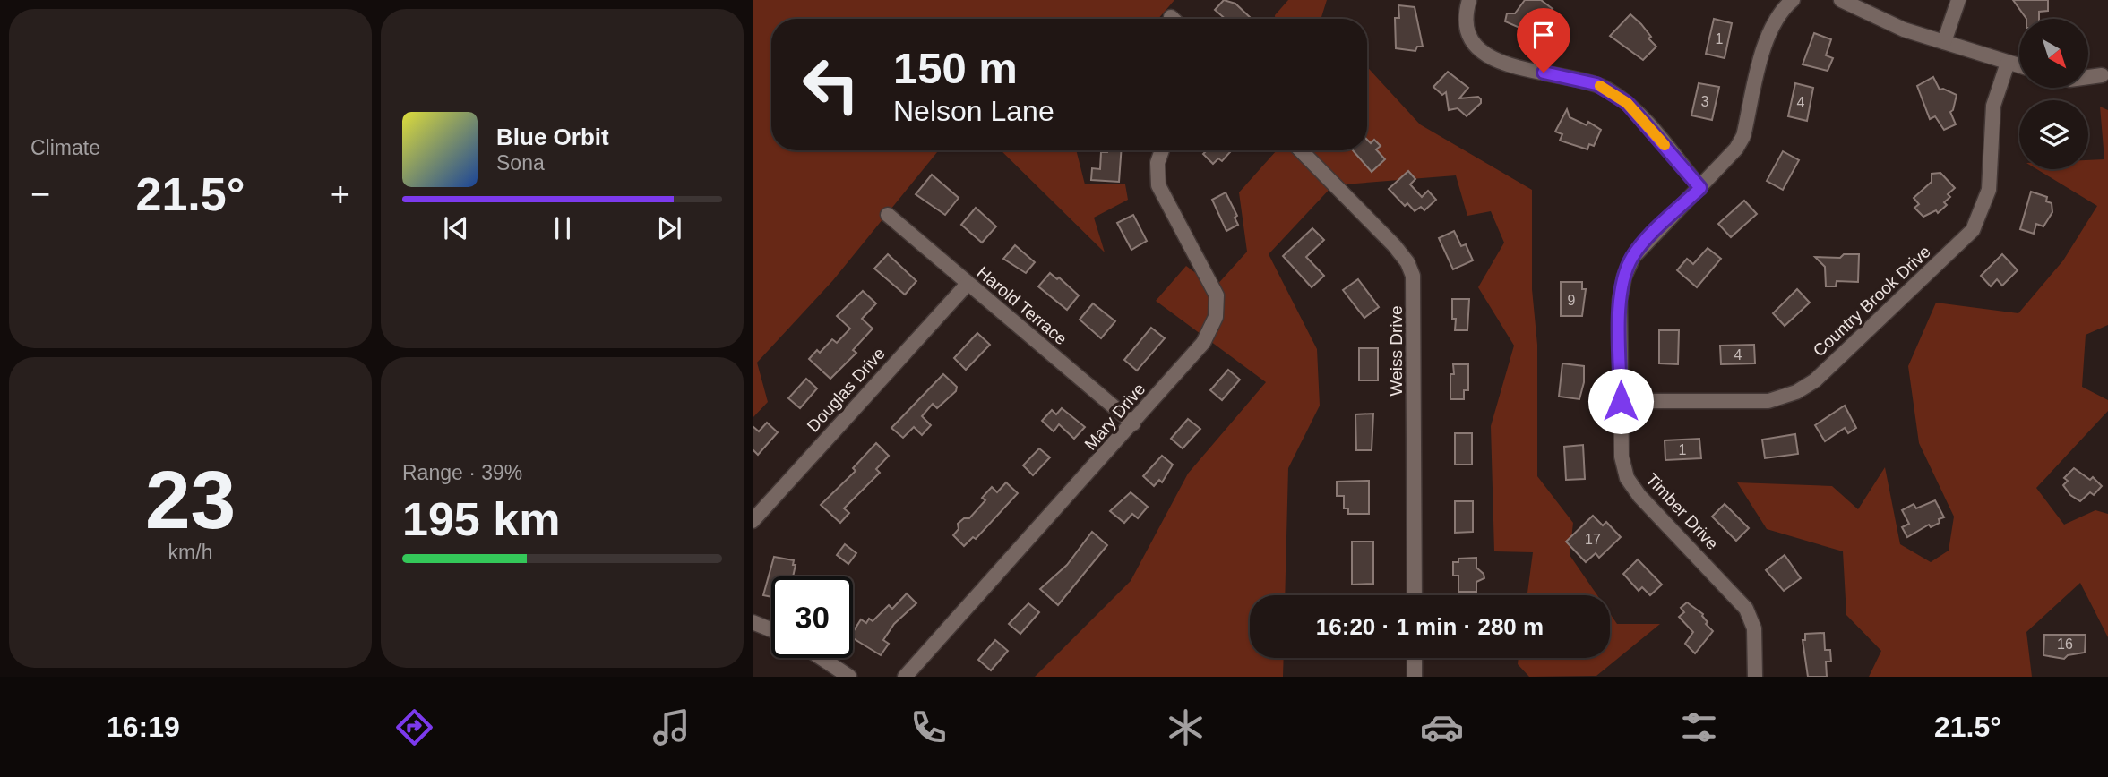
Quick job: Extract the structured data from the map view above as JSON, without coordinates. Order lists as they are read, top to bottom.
{
  "streets": {
    "street": [
      "Country Brook Drive",
      "Harold Terrace",
      "Weiss Drive",
      "Douglas Drive",
      "Mary Drive",
      "Timber Drive"
    ]
  },
  "crossings": [
    ["Country Brook Drive", "Timber Drive"],
    ["Harold Terrace", "Douglas Drive"],
    ["Harold Terrace", "Mary Drive"]
  ],
  "house_numbers": [
    "1",
    "3",
    "4",
    "9",
    "4",
    "1",
    "17",
    "16"
  ],
  "north": "bottom right",
  "page": {
    "tile": [
      "Climate",
      ["23", "km/h"],
      ["Range · 39%", "195 km"]
    ],
    "turn": ["150 m", "Nelson Lane"],
    "song": ["Blue Orbit", "Sona"],
    "heat": ["−", "21.5°", "+"],
    "limit": "30",
    "trip": "16:20 · 1 min · 280 m",
    "tabs": ["16:19", "21.5°"]
  }
}
